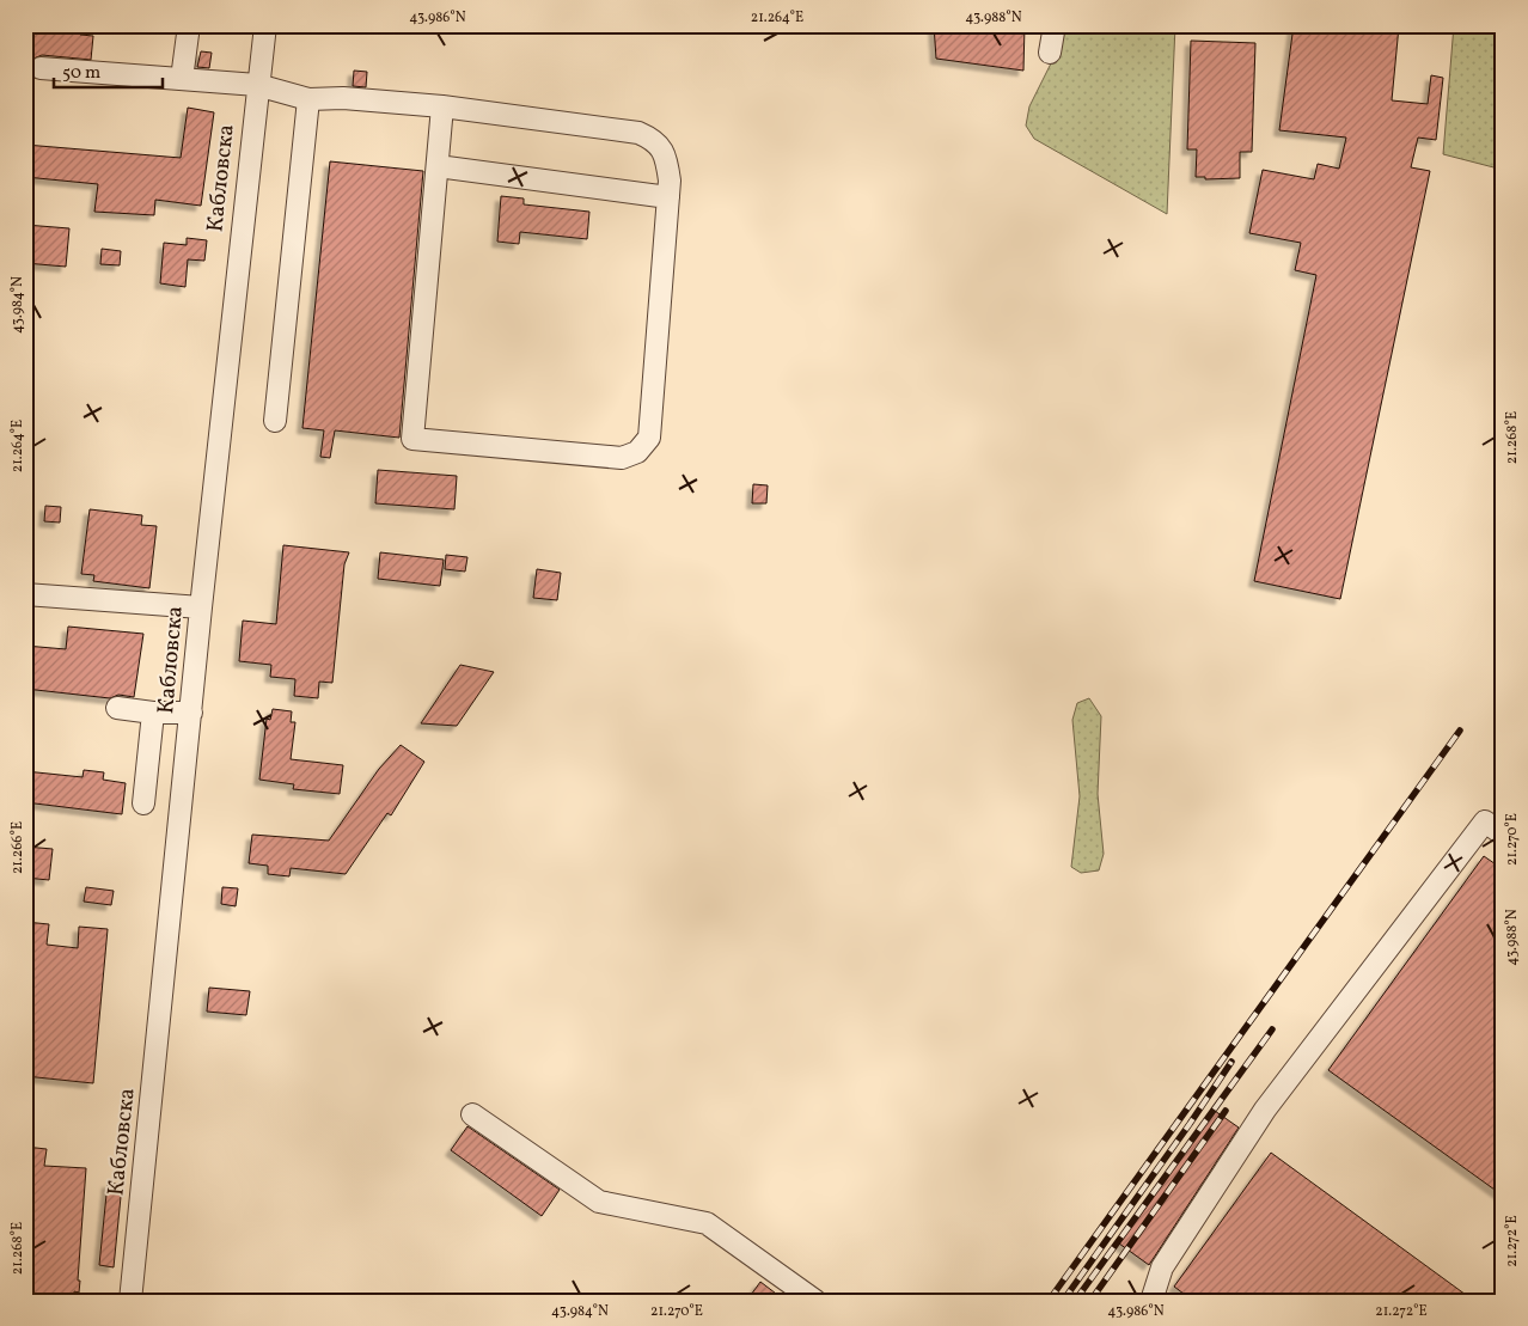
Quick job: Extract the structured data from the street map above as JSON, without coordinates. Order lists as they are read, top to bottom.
{
  "streets": {
    "street": ["Кабловска"]
  },
  "scale_bar": "50 m",
  "coordinates": [
    "43.986°N",
    "21.264°E",
    "43.988°N",
    "43.984°N",
    "21.268°E",
    "21.270°E",
    "21.266°E",
    "21.272°E"
  ]
}
